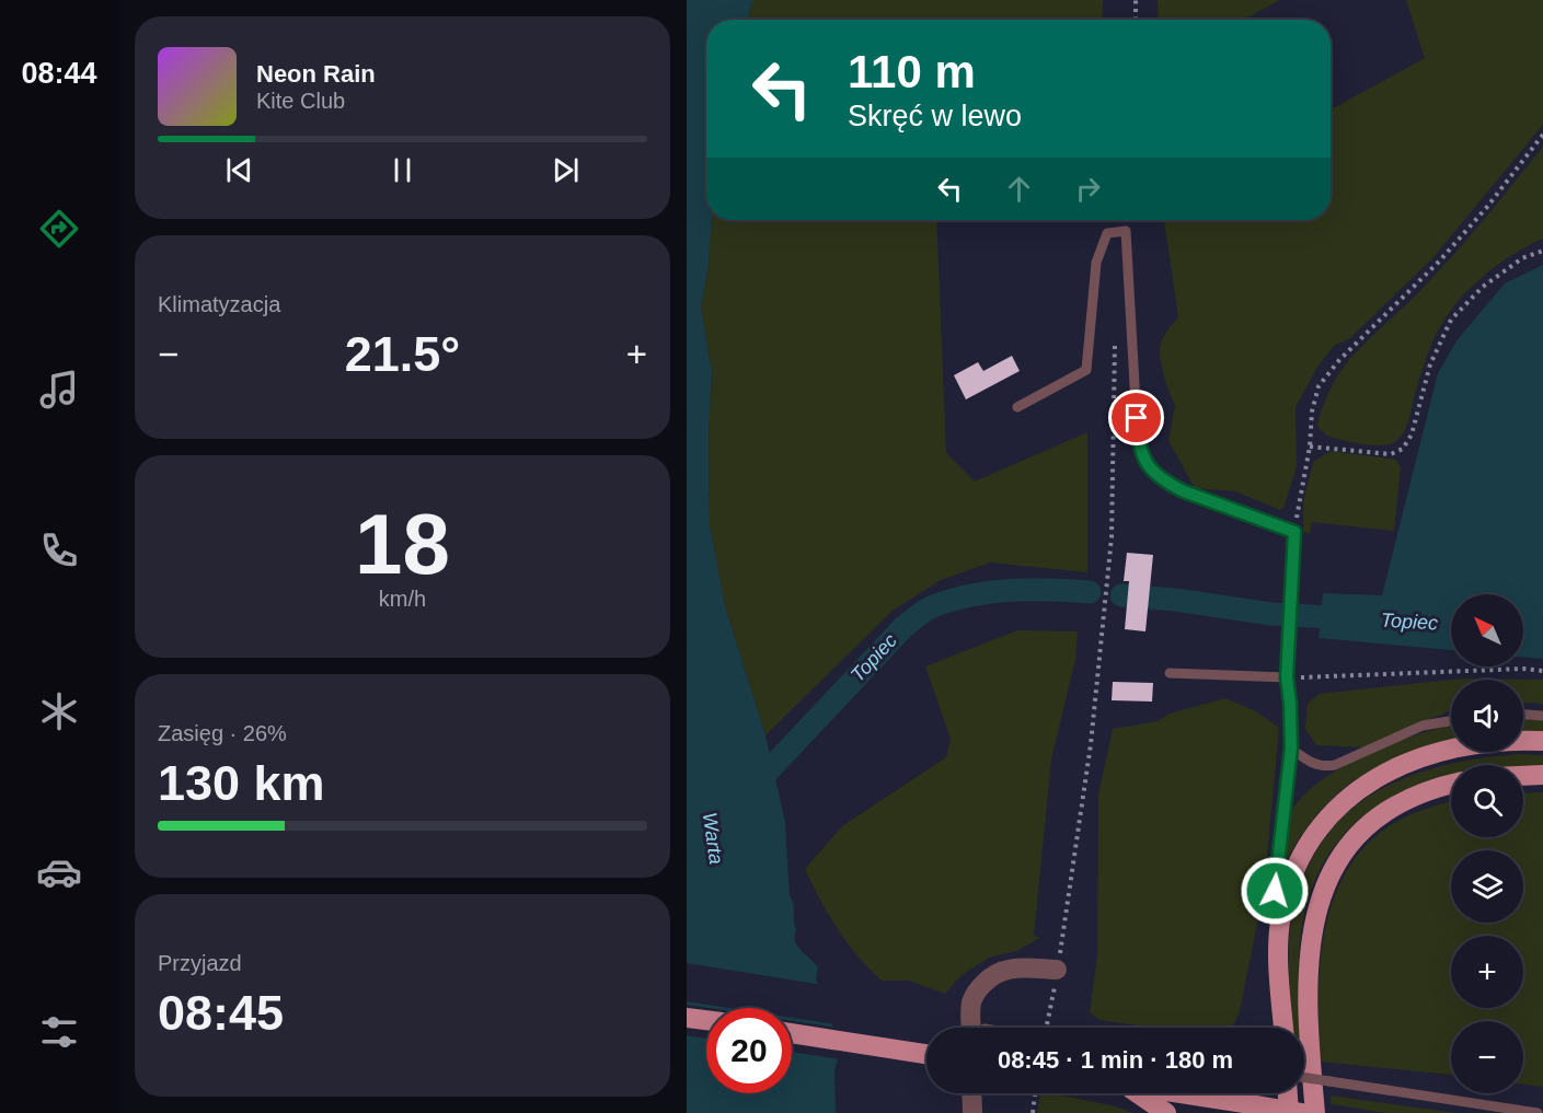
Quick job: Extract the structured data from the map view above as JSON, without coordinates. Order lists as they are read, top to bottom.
{
  "water": ["Topiec", "Warta"],
  "north": "top left",
  "page": {
    "tabs": "08:44",
    "turn": ["110 m", "Skręć w lewo"],
    "song": ["Neon Rain", "Kite Club"],
    "tile": [
      "Klimatyzacja",
      ["18", "km/h"],
      ["Zasięg · 26%", "130 km"],
      ["Przyjazd", "08:45"]
    ],
    "heat": ["−", "21.5°", "+"],
    "map_buttons": ["+", "−"],
    "limit": "20",
    "trip": "08:45 · 1 min · 180 m"
  }
}
